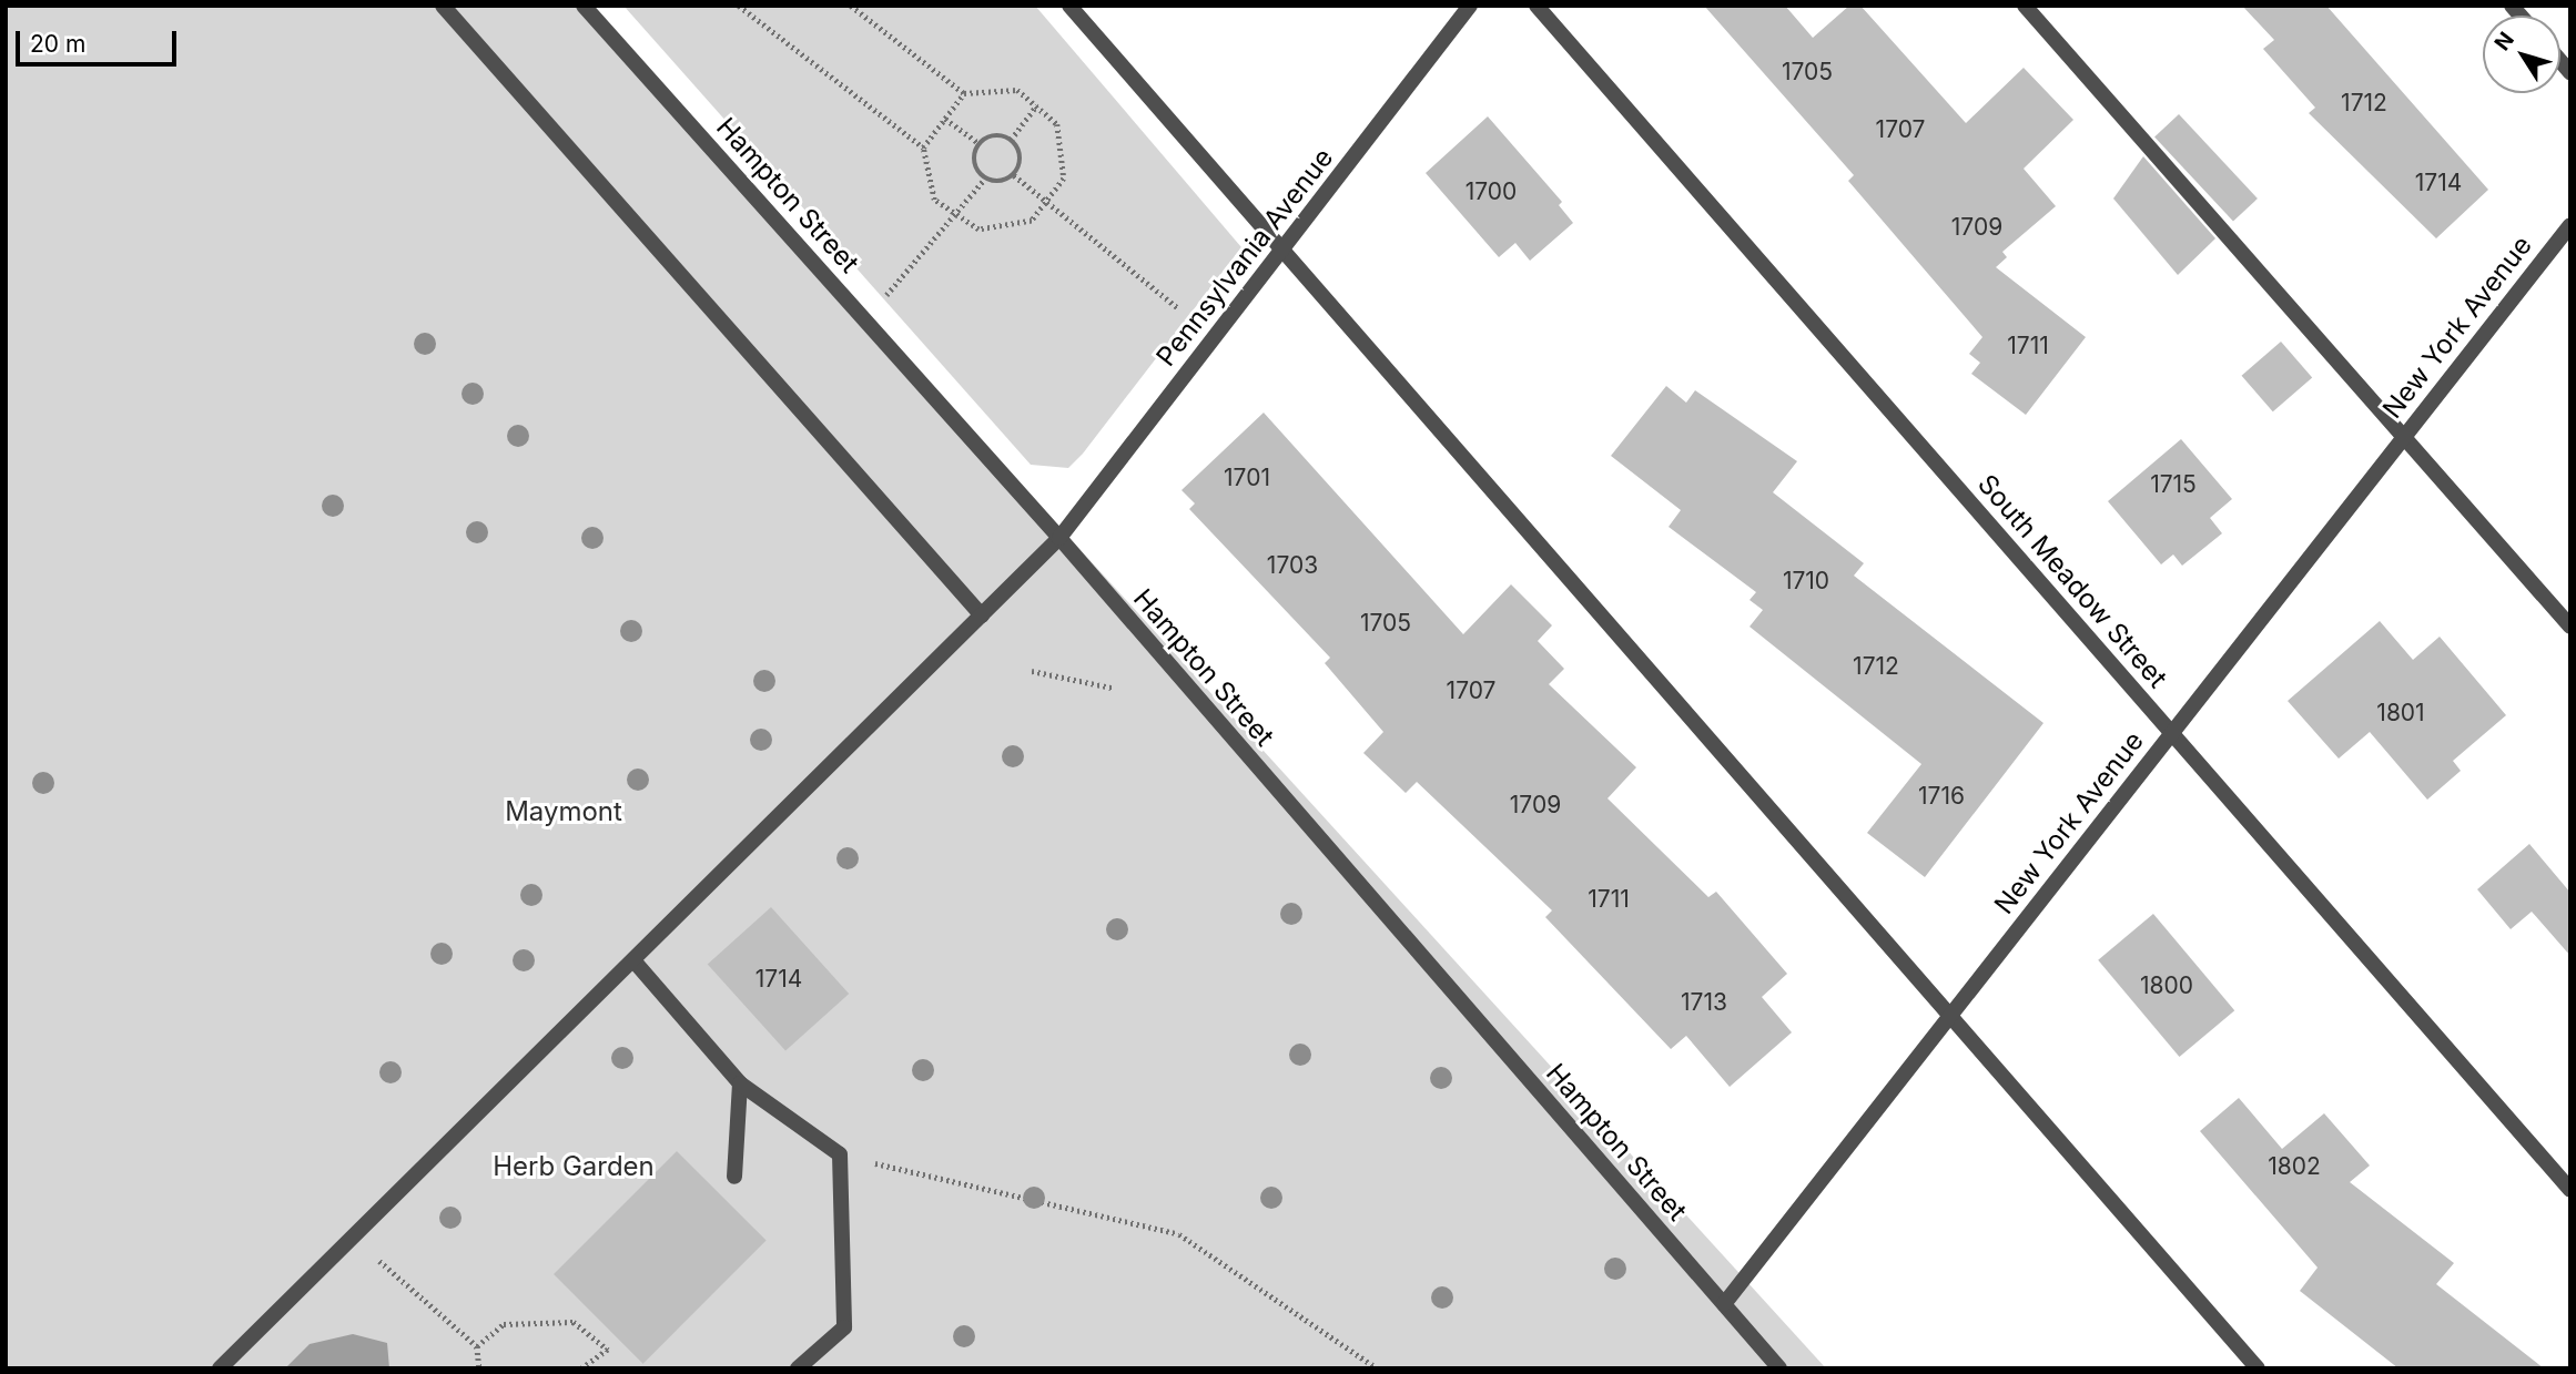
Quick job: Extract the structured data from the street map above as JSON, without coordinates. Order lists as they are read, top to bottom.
{
  "streets": {
    "street": [
      "Hampton Street",
      "Pennsylvania Avenue",
      "New York Avenue",
      "South Meadow Street"
    ]
  },
  "crossings": [
    ["Hampton Street", "Pennsylvania Avenue"],
    ["Hampton Street", "New York Avenue"],
    ["New York Avenue", "South Meadow Street"]
  ],
  "parks": ["Maymont", "Herb Garden"],
  "house_numbers": [
    "1705",
    "1712",
    "1707",
    "1714",
    "1700",
    "1709",
    "1711",
    "1701",
    "1715",
    "1703",
    "1710",
    "1705",
    "1712",
    "1707",
    "1801",
    "1716",
    "1709",
    "1711",
    "1714",
    "1800",
    "1713",
    "1802"
  ],
  "scale_bar": "20 m",
  "north": "top left"
}
